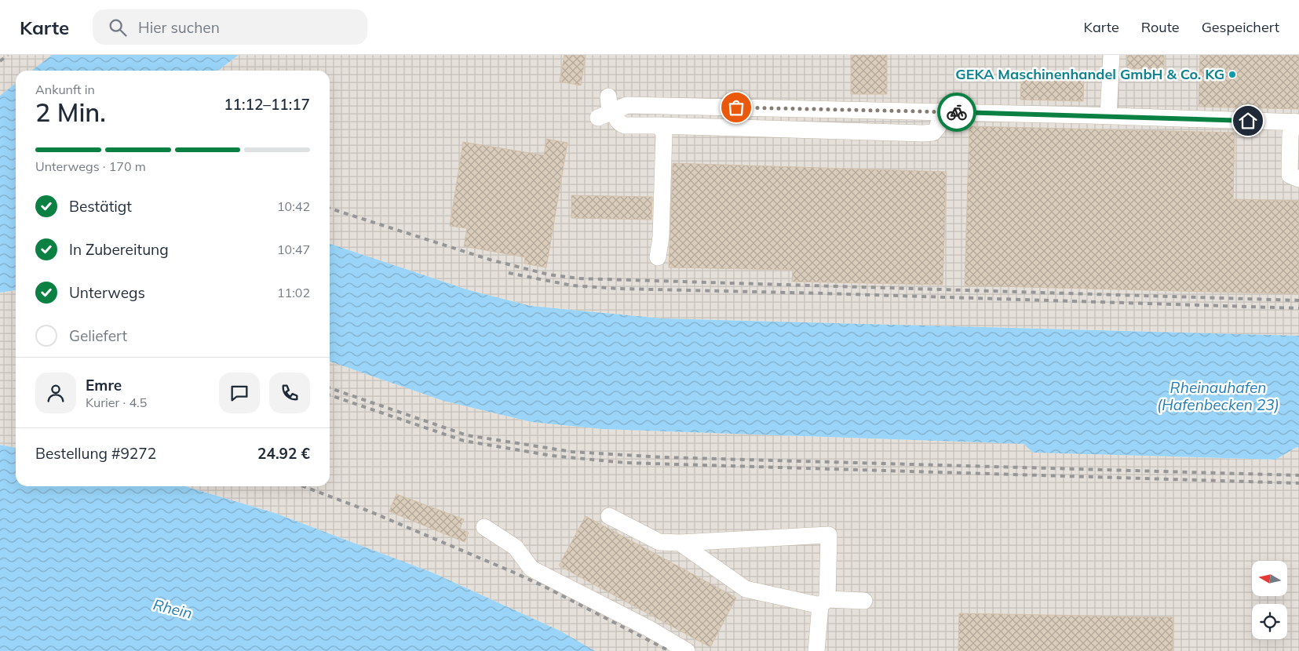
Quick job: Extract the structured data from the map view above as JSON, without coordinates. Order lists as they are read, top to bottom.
{
  "water": ["Rheinauhafen (Hafenbecken 23)", "Rhein"],
  "places": ["GEKA Maschinenhandel GmbH & Co. KG"],
  "north": "left",
  "page": {
    "header": "Karte",
    "search": "Hier suchen",
    "nav": ["Karte", "Route", "Gespeichert"],
    "heading": ["2 Min.", "Ankunft in", "11:12–11:17"],
    "panel": [
      "Emre",
      "Kurier · 4.5",
      "Bestellung #9272",
      "24.92 €"
    ],
    "bar": "Unterwegs · 170 m",
    "list": [
      ["Bestätigt", "10:42"],
      ["In Zubereitung", "10:47"],
      ["Unterwegs", "11:02"],
      "Geliefert"
    ]
  }
}
